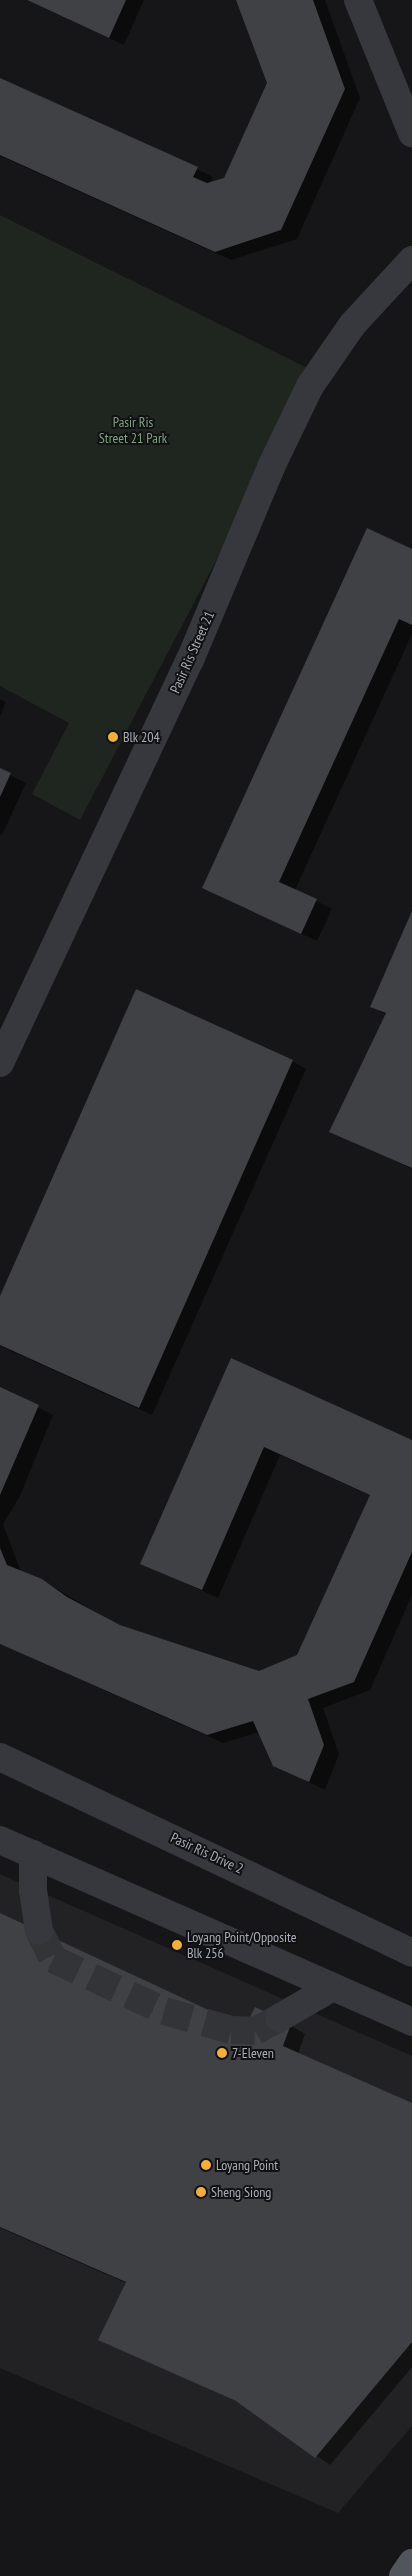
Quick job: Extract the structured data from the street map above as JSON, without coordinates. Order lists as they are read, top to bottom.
{
  "streets": {
    "street": ["Pasir Ris Street 21", "Pasir Ris Drive 2"]
  },
  "parks": ["Pasir Ris Street 21 Park"],
  "places": [
    "Blk 204",
    "Loyang Point/Opposite Blk 256",
    "7-Eleven",
    "Loyang Point",
    "Sheng Siong"
  ]
}
